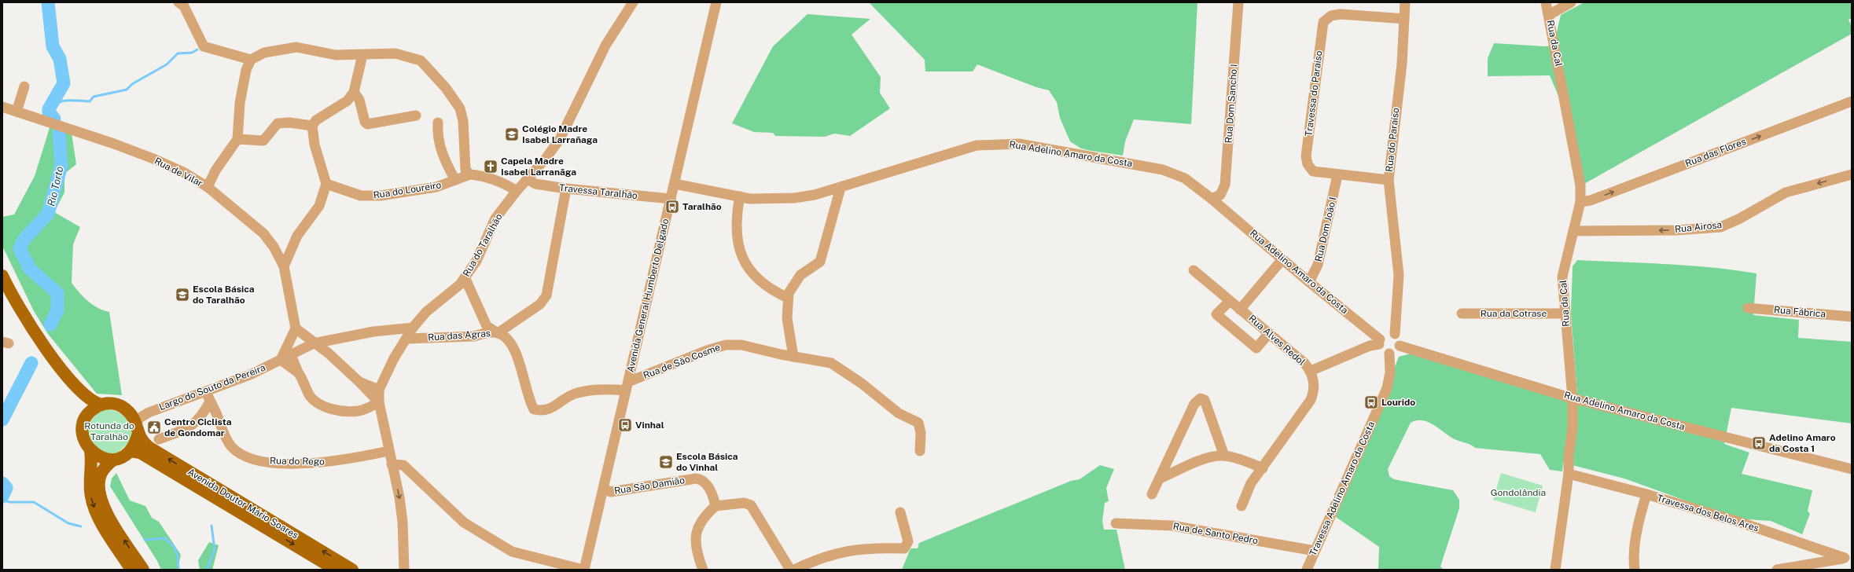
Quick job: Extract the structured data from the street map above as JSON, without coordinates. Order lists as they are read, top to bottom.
{
  "streets": {
    "main road": ["Avenida Doutor Mário Soares"],
    "street": [
      "Rua da Cal",
      "Travessa do Paraíso",
      "Rua Dom Sancho I",
      "Rua do Paraíso",
      "Rua das Flores",
      "Rua Adelino Amaro da Costa",
      "Rua de Vilar",
      "Rua do Loureiro",
      "Travessa Taralhão",
      "Rua Airosa",
      "Rua Dom João I",
      "Rua do Taralhão",
      "Avenida General Humberto Delgado",
      "Rua Fábrica",
      "Rua da Cotrase",
      "Rua das Agras",
      "Rua Alves Redol",
      "Rua de São Cosme",
      "Largo do Souto da Pereira",
      "Rua do Rego",
      "Rua São Damião",
      "Travessa Adelino Amaro da Costa",
      "Travessa dos Belos Ares",
      "Rua de Santo Pedro"
    ]
  },
  "crossings": [
    ["Rua da Cal", "Rua das Flores"],
    ["Rua da Cal", "Rua Adelino Amaro da Costa"],
    ["Rua da Cal", "Rua Airosa"],
    ["Rua da Cal", "Rua da Cotrase"],
    ["Rua da Cal", "Travessa dos Belos Ares"],
    ["Travessa do Paraíso", "Rua do Paraíso"],
    ["Travessa do Paraíso", "Rua Dom João I"],
    ["Rua Dom Sancho I", "Rua Adelino Amaro da Costa"],
    ["Rua do Paraíso", "Rua Adelino Amaro da Costa"],
    ["Rua do Paraíso", "Travessa Adelino Amaro da Costa"],
    ["Rua Adelino Amaro da Costa", "Rua Dom João I"],
    ["Rua Adelino Amaro da Costa", "Avenida General Humberto Delgado"],
    ["Rua Adelino Amaro da Costa", "Travessa Adelino Amaro da Costa"],
    ["Travessa Taralhão", "Rua do Taralhão"],
    ["Travessa Taralhão", "Avenida General Humberto Delgado"],
    ["Rua do Taralhão", "Rua das Agras"],
    ["Rua do Taralhão", "Largo do Souto da Pereira"],
    ["Rua do Taralhão", "Rua do Rego"],
    ["Avenida General Humberto Delgado", "Rua das Agras"],
    ["Avenida General Humberto Delgado", "Rua de São Cosme"],
    ["Avenida General Humberto Delgado", "Rua São Damião"],
    ["Rua das Agras", "Rua de São Cosme"],
    ["Largo do Souto da Pereira", "Rua do Rego"],
    ["Largo do Souto da Pereira", "Avenida Doutor Mário Soares"],
    ["Travessa Adelino Amaro da Costa", "Rua de Santo Pedro"]
  ],
  "one_way": ["Rua das Flores", "Rua Airosa"],
  "water": ["Rio Torto"],
  "parks": ["Rotunda do Taralhão", "Gondolândia"],
  "places": {
    "school or university": ["Colégio Madre Isabel Larrañaga", "Escola Básica do Taralhão", "Escola Básica do Vinhal"],
    "church": ["Capela Madre Isabel Larranãga"],
    "bus stop": [
      "Taralhão",
      "Lourido",
      "Vinhal",
      "Adelino Amaro da Costa 1"
    ],
    "public building": ["Centro Ciclista de Gondomar"]
  }
}
